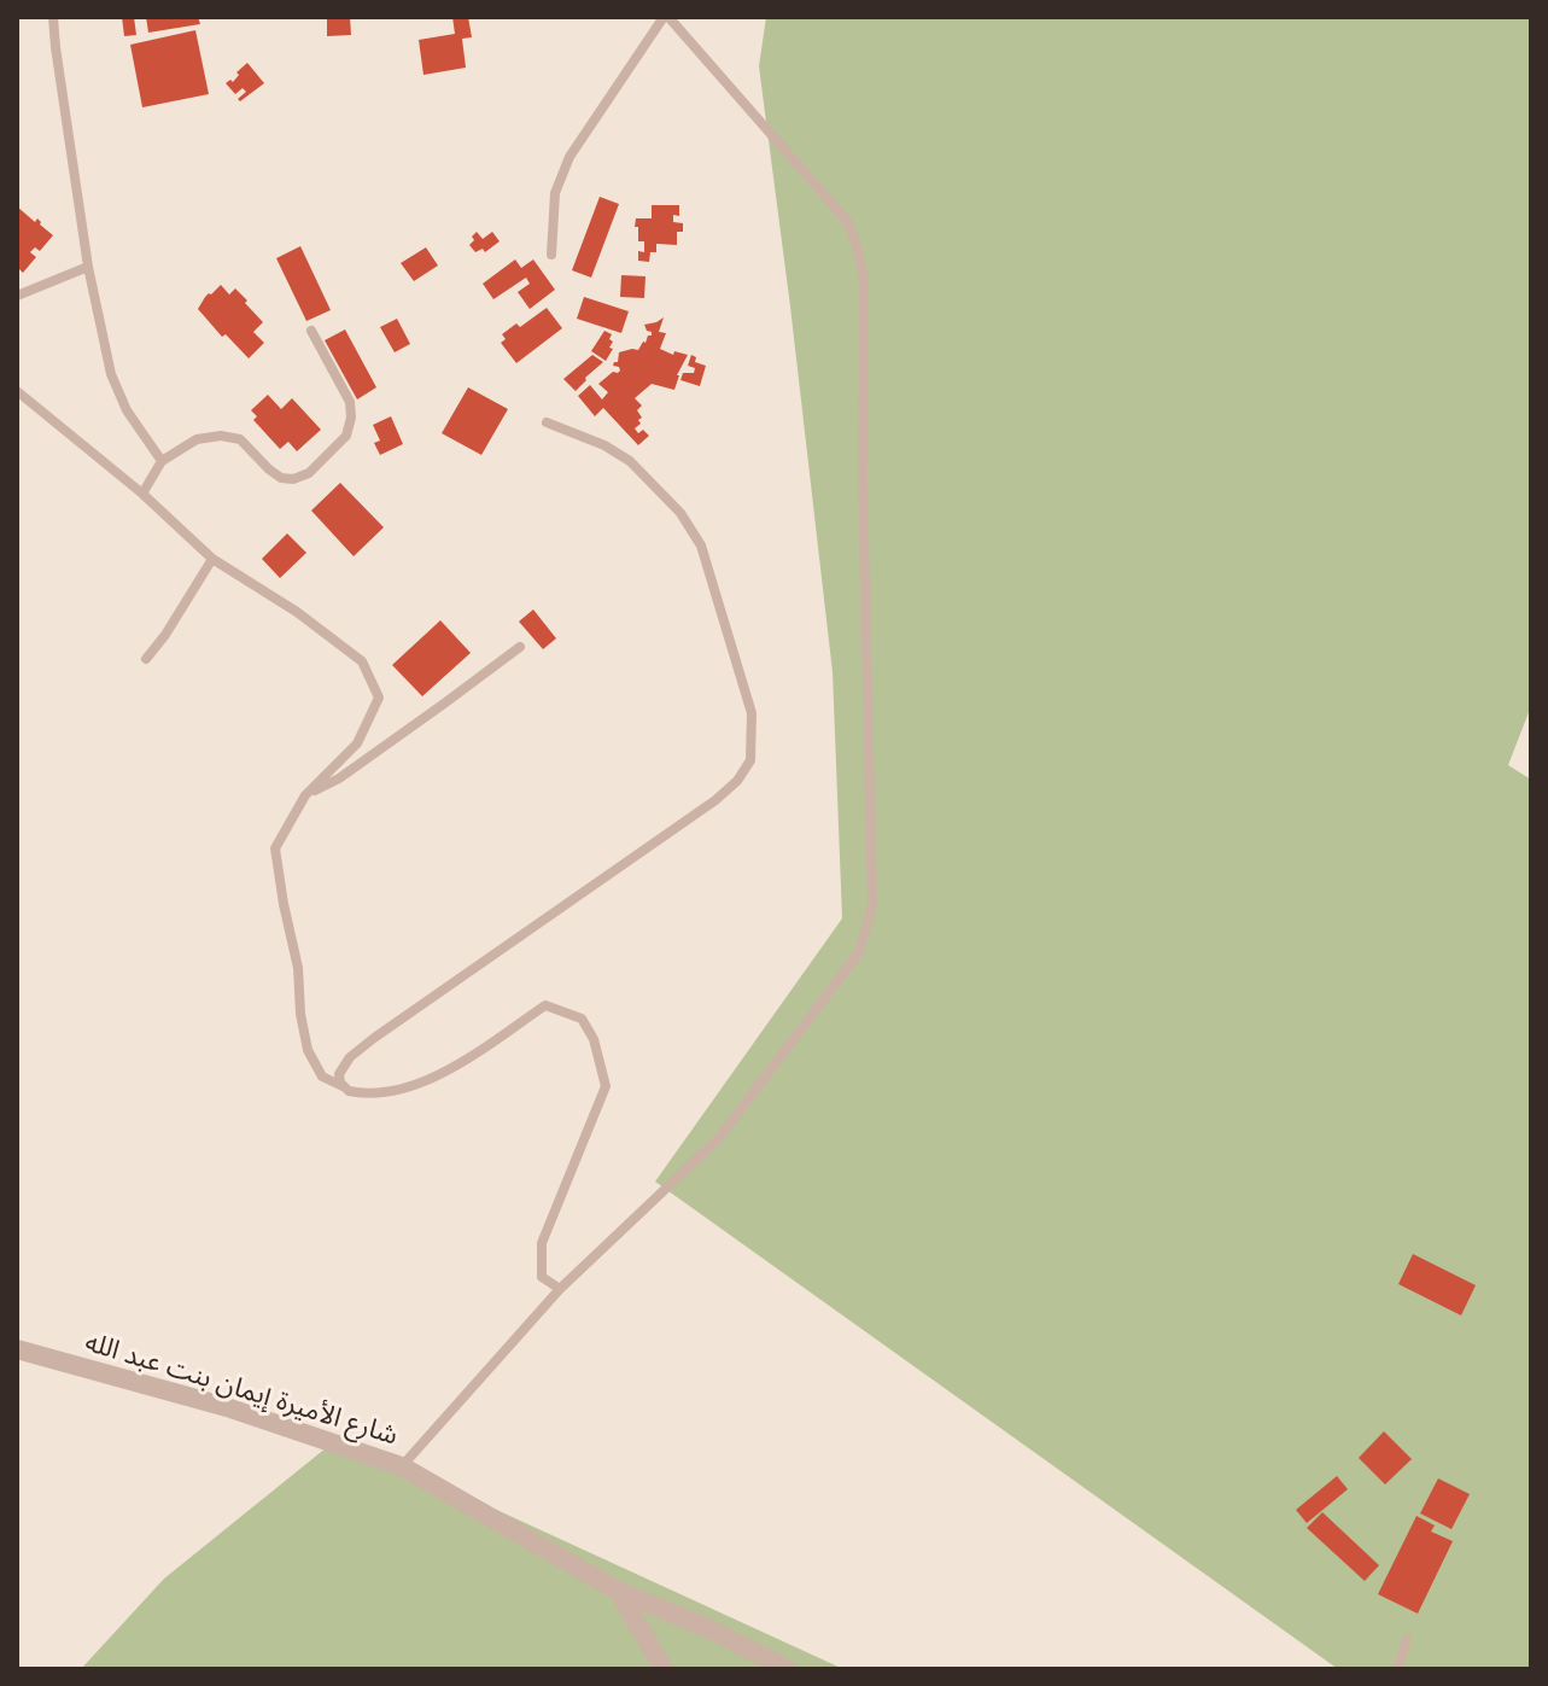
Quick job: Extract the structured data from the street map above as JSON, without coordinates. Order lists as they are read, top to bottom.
{
  "streets": {
    "street": ["شارع الأميرة إيمان بنت عبد الله"]
  }
}
